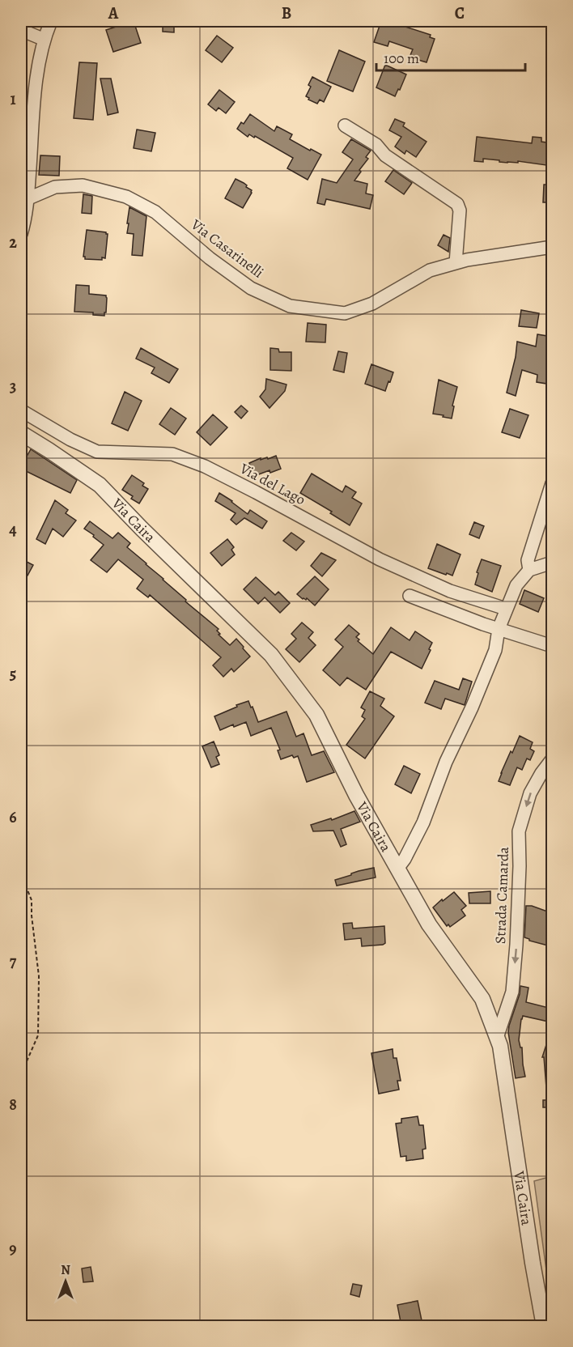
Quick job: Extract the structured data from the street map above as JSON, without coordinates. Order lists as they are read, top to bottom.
{
  "streets": {
    "street": [
      "Via Casarinelli",
      "Via del Lago",
      "Via Caira",
      "Strada Camarda"
    ]
  },
  "crossings": [
    ["Via Caira", "Strada Camarda"]
  ],
  "scale_bar": "100 m",
  "north": "top",
  "grid": {
    "columns": ["A", "B", "C"],
    "rows": [
      "1",
      "2",
      "3",
      "4",
      "5",
      "6",
      "7",
      "8",
      "9"
    ]
  }
}
